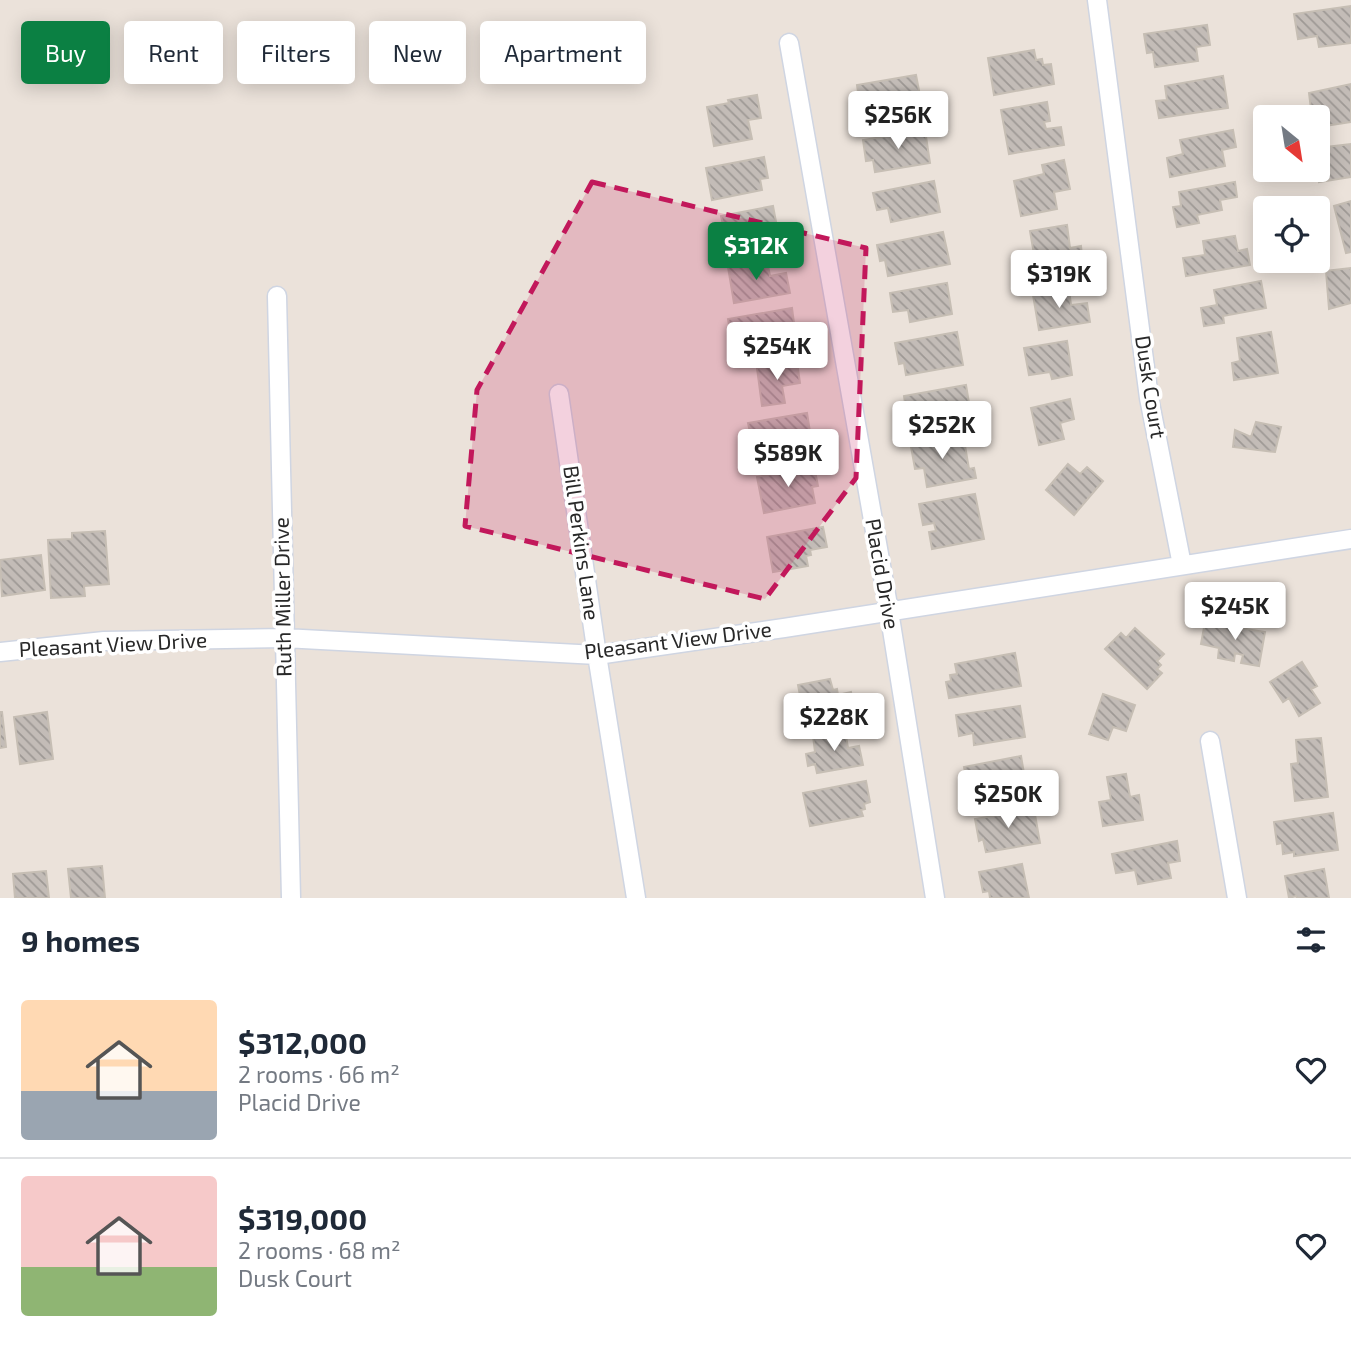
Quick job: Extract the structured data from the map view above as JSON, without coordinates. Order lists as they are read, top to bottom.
{
  "streets": {
    "street": [
      "Dusk Court",
      "Bill Perkins Lane",
      "Placid Drive",
      "Ruth Miller Drive",
      "Pleasant View Drive"
    ]
  },
  "crossings": [
    ["Dusk Court", "Pleasant View Drive"],
    ["Bill Perkins Lane", "Pleasant View Drive"],
    ["Placid Drive", "Pleasant View Drive"],
    ["Ruth Miller Drive", "Pleasant View Drive"]
  ],
  "north": "bottom right",
  "page": {
    "chip": [
      "Buy",
      "Rent",
      "Filters",
      "New",
      "Apartment"
    ],
    "price": [
      "$256K",
      "$312K",
      "$319K",
      "$254K",
      "$252K",
      "$589K",
      "$245K",
      "$228K",
      "$250K"
    ],
    "heading": "9 homes",
    "list": [
      {
        "name": "$312,000",
        "note": "2 rooms · 66 m² · Placid Drive"
      },
      {
        "name": "$319,000",
        "note": "2 rooms · 68 m² · Dusk Court"
      }
    ]
  }
}
